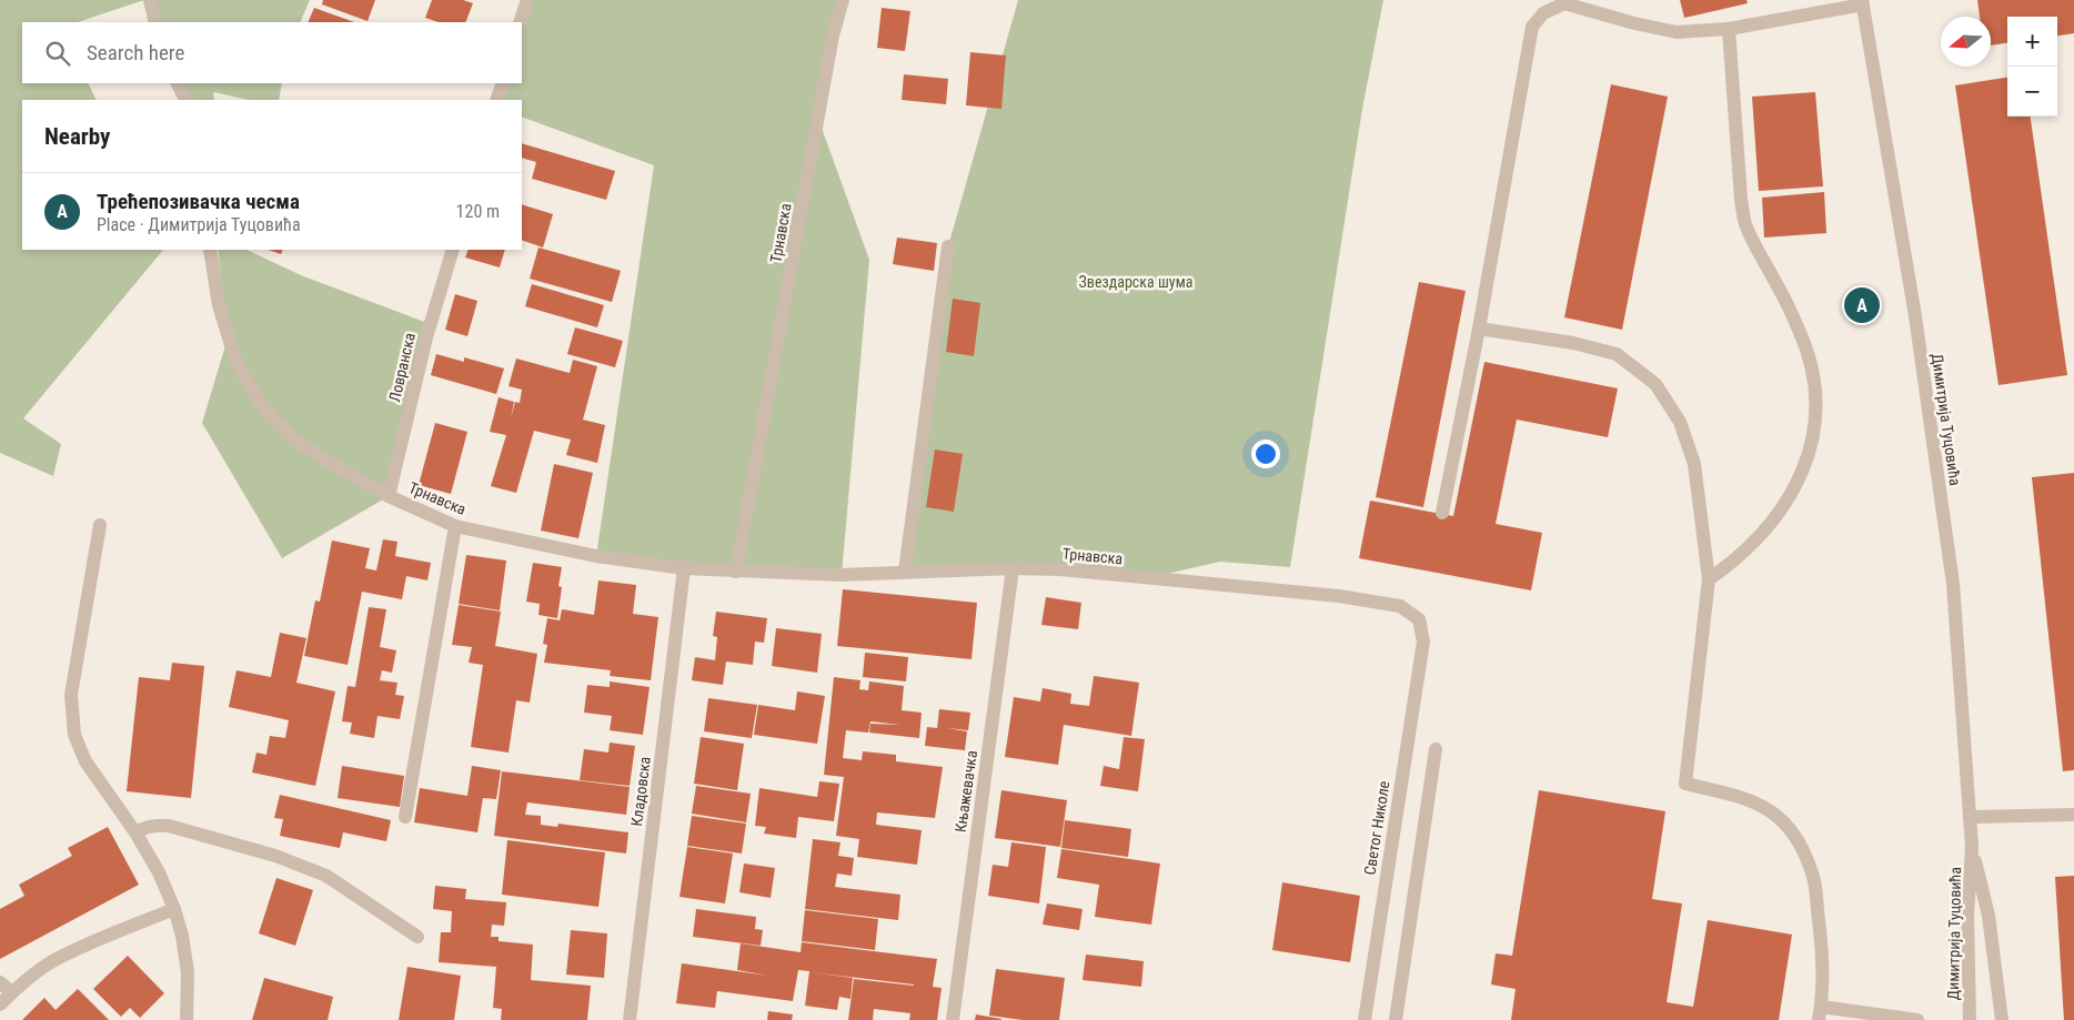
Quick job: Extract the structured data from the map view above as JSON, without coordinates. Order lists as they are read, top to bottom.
{
  "streets": {
    "street": [
      "Трнавска",
      "Ловранска",
      "Димитрија Туцовића",
      "Кладовска",
      "Књажевачка",
      "Светог Николе"
    ]
  },
  "crossings": [
    ["Трнавска", "Ловранска"],
    ["Трнавска", "Кладовска"],
    ["Трнавска", "Књажевачка"],
    ["Трнавска", "Светог Николе"]
  ],
  "parks": ["Звездарска шума"],
  "north": "left",
  "page": {
    "map_buttons": ["+", "−"],
    "search": "Search here",
    "heading": "Nearby",
    "list": [
      {
        "mark": "A",
        "name": "Трећепозивачка чесма",
        "note": "Place · Димитрија Туцовића",
        "value": "120 m"
      }
    ],
    "pins": "A"
  }
}
